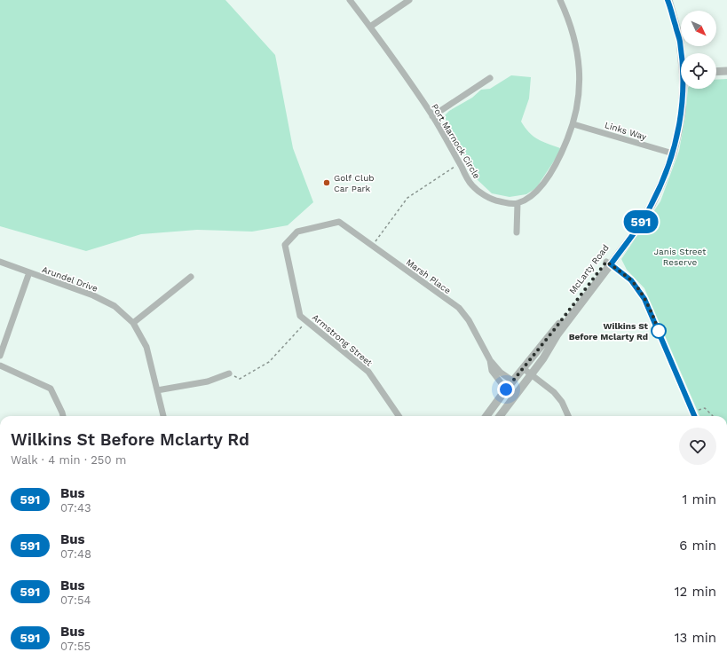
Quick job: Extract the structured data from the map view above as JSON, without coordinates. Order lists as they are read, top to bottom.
{
  "streets": {
    "street": [
      "Links Way",
      "Port Marnock Circle",
      "McLarty Road",
      "Marsh Place",
      "Arundel Drive",
      "Armstrong Street"
    ]
  },
  "crossings": [
    ["Links Way", "McLarty Road"],
    ["McLarty Road", "Marsh Place"],
    ["Marsh Place", "Armstrong Street"]
  ],
  "parks": ["Janis Street Reserve"],
  "places": ["Golf Club Car Park", "Wilkins St Before Mclarty Rd"],
  "lines": ["bus line 591"],
  "north": "bottom right",
  "page": {
    "on_map": "591",
    "heading": ["Wilkins St Before Mclarty Rd", "Walk · 4 min · 250 m"],
    "list": [
      {
        "mark": "591",
        "name": "Bus",
        "note": "07:43",
        "value": "1 min"
      },
      {
        "mark": "591",
        "name": "Bus",
        "note": "07:48",
        "value": "6 min"
      },
      {
        "mark": "591",
        "name": "Bus",
        "note": "07:54",
        "value": "12 min"
      },
      {
        "mark": "591",
        "name": "Bus",
        "note": "07:55",
        "value": "13 min"
      }
    ]
  }
}
